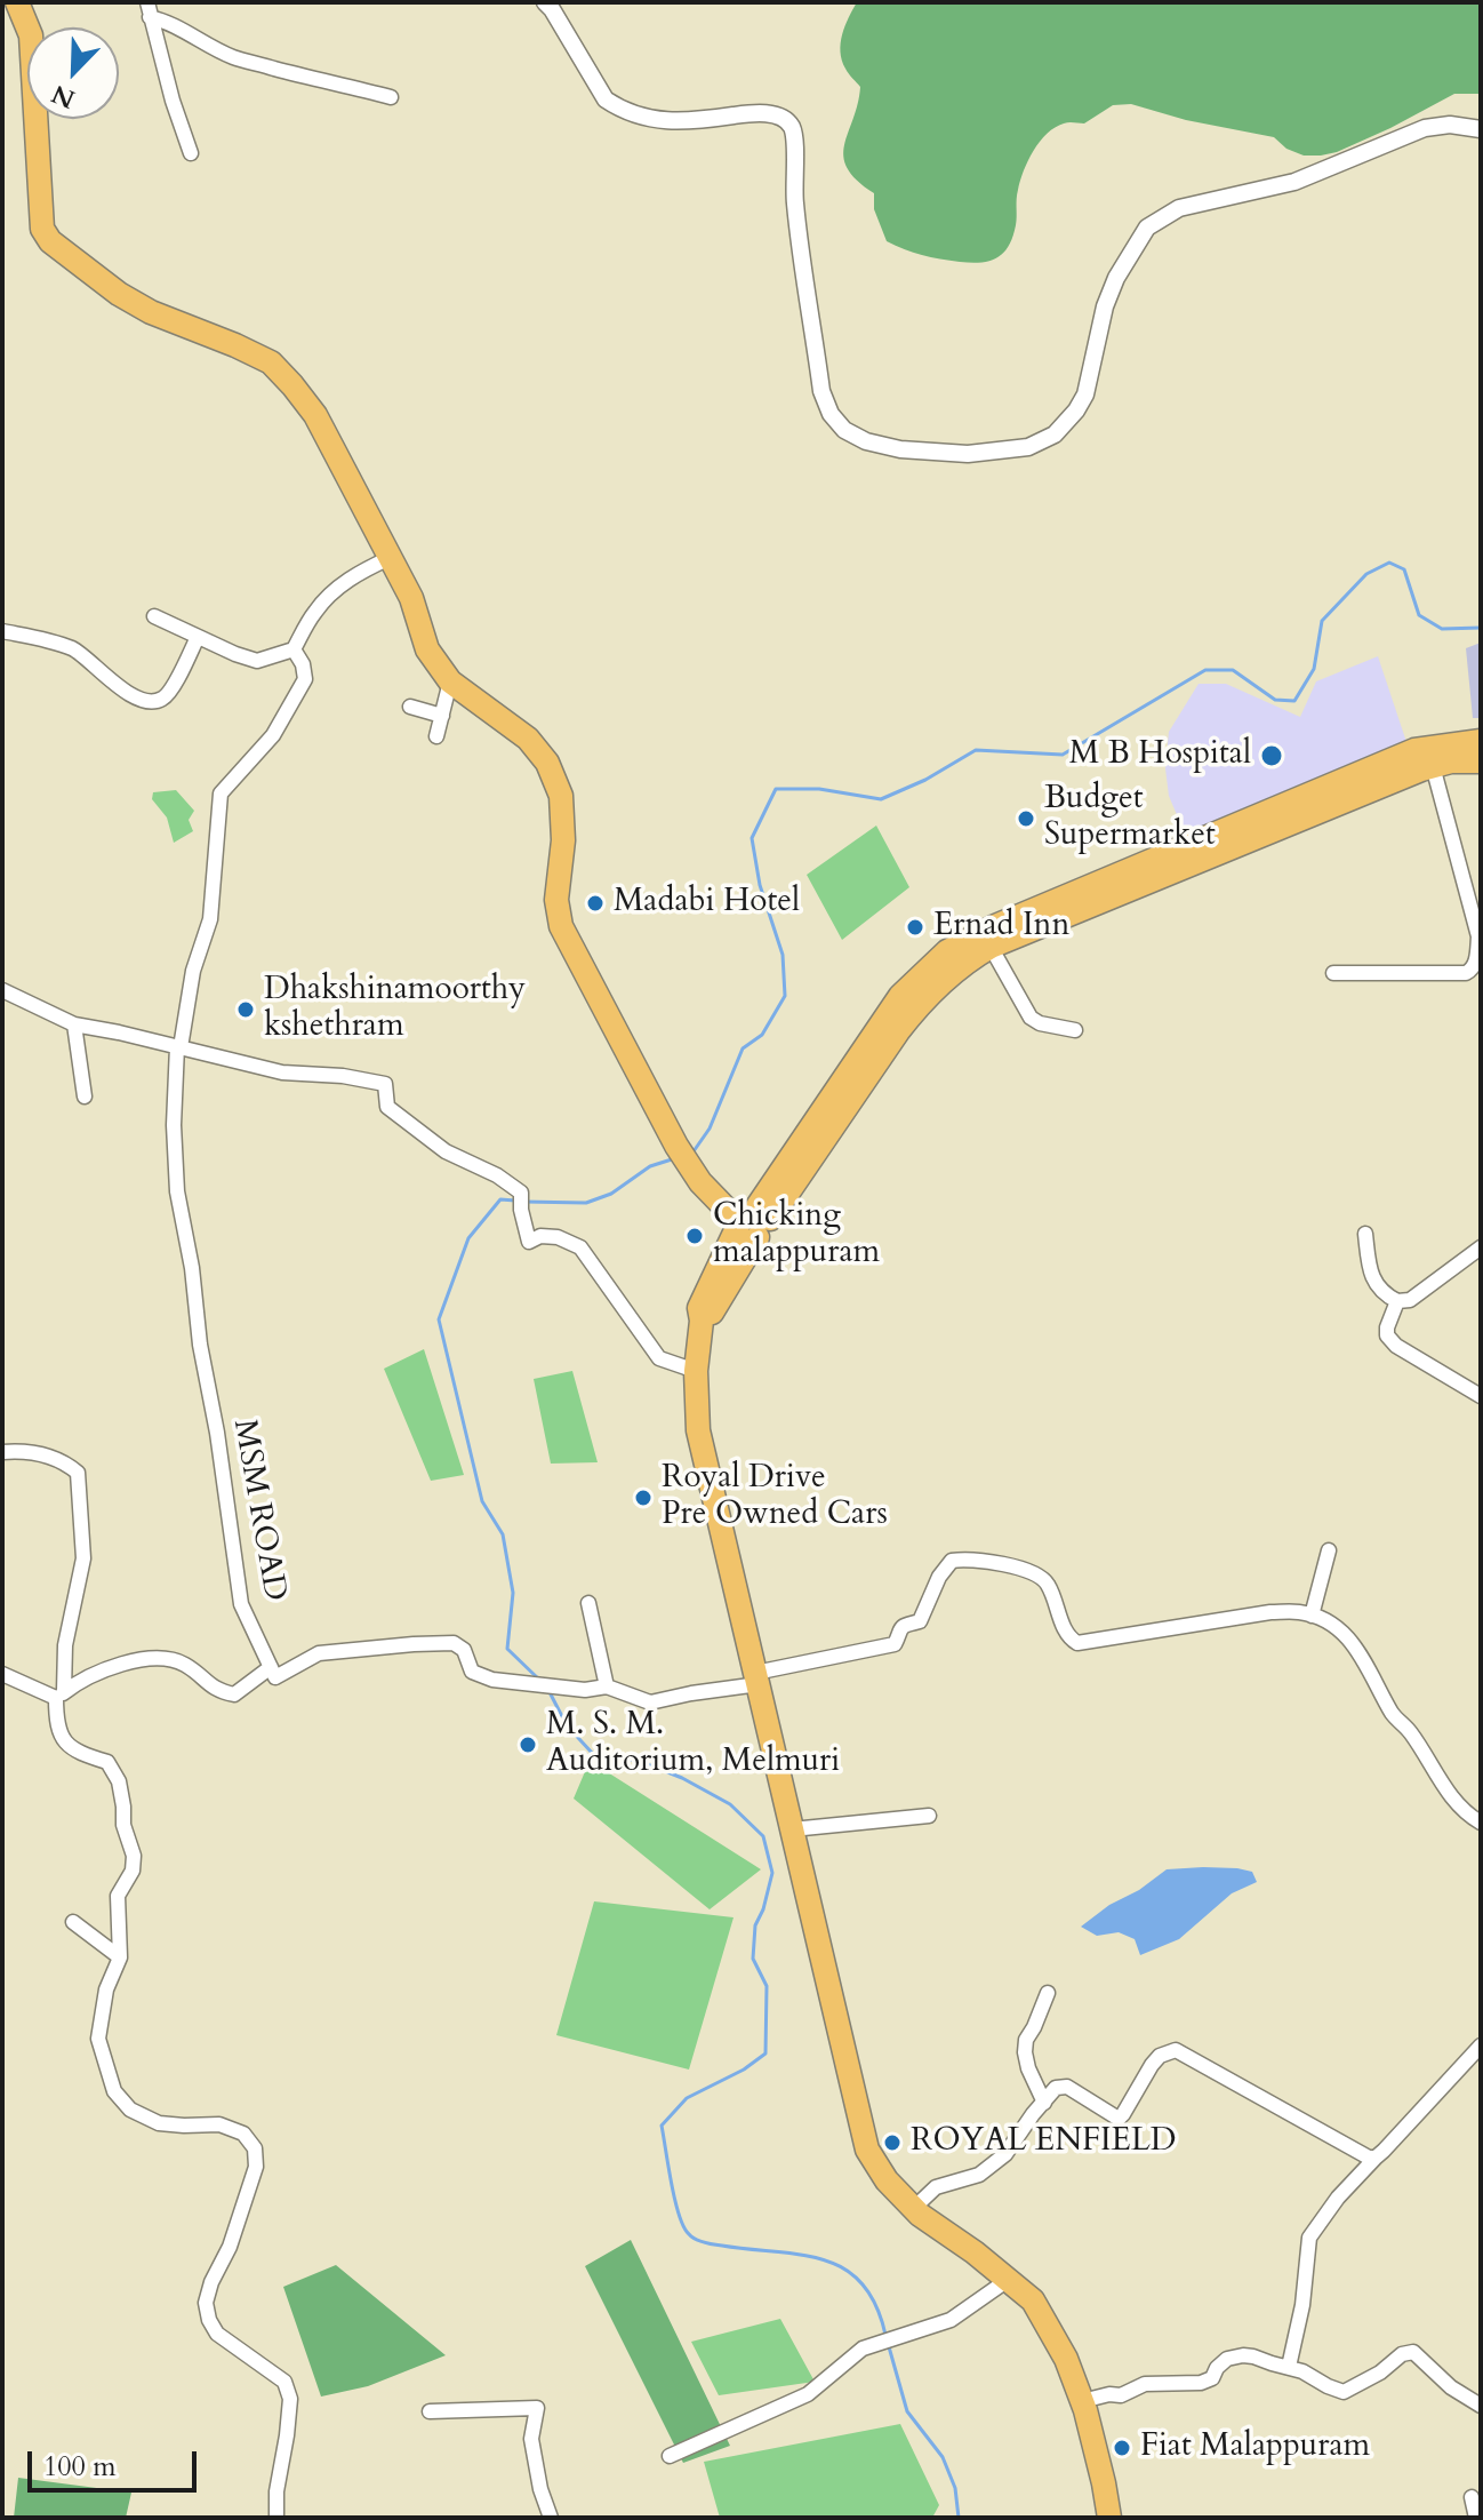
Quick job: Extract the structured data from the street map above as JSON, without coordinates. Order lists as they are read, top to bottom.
{
  "streets": {
    "street": ["MSM ROAD"]
  },
  "places": [
    "M B Hospital",
    "Budget Supermarket",
    "Madabi Hotel",
    "Ernad Inn",
    "Dhakshinamoorthy kshethram",
    "Chicking malappuram",
    "Royal Drive Pre Owned Cars",
    "M. S. M. Auditorium, Melmuri",
    "ROYAL ENFIELD",
    "Fiat Malappuram"
  ],
  "scale_bar": "100 m",
  "north": "bottom left"
}
